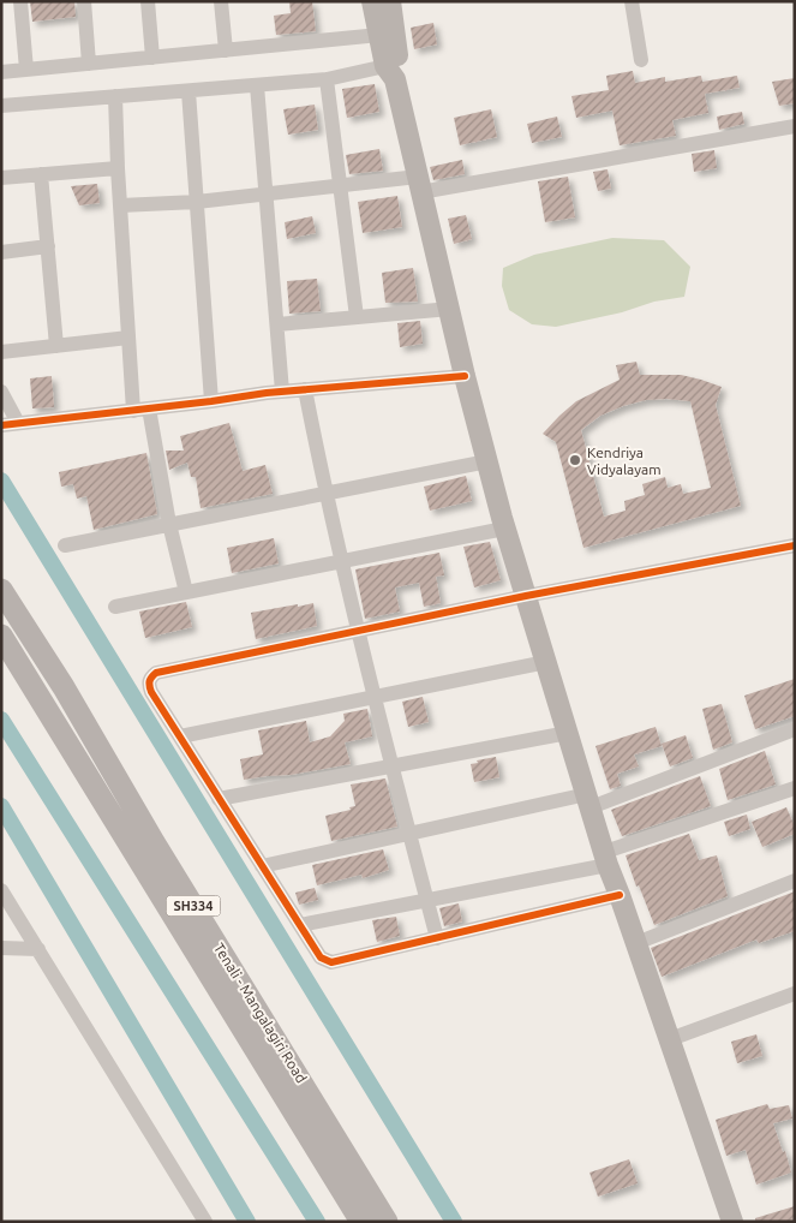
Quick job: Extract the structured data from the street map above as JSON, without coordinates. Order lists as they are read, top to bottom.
{
  "streets": {
    "main road": ["SH334", "Tenali - Mangalagiri Road"]
  },
  "places": ["Kendriya Vidyalayam"]
}
